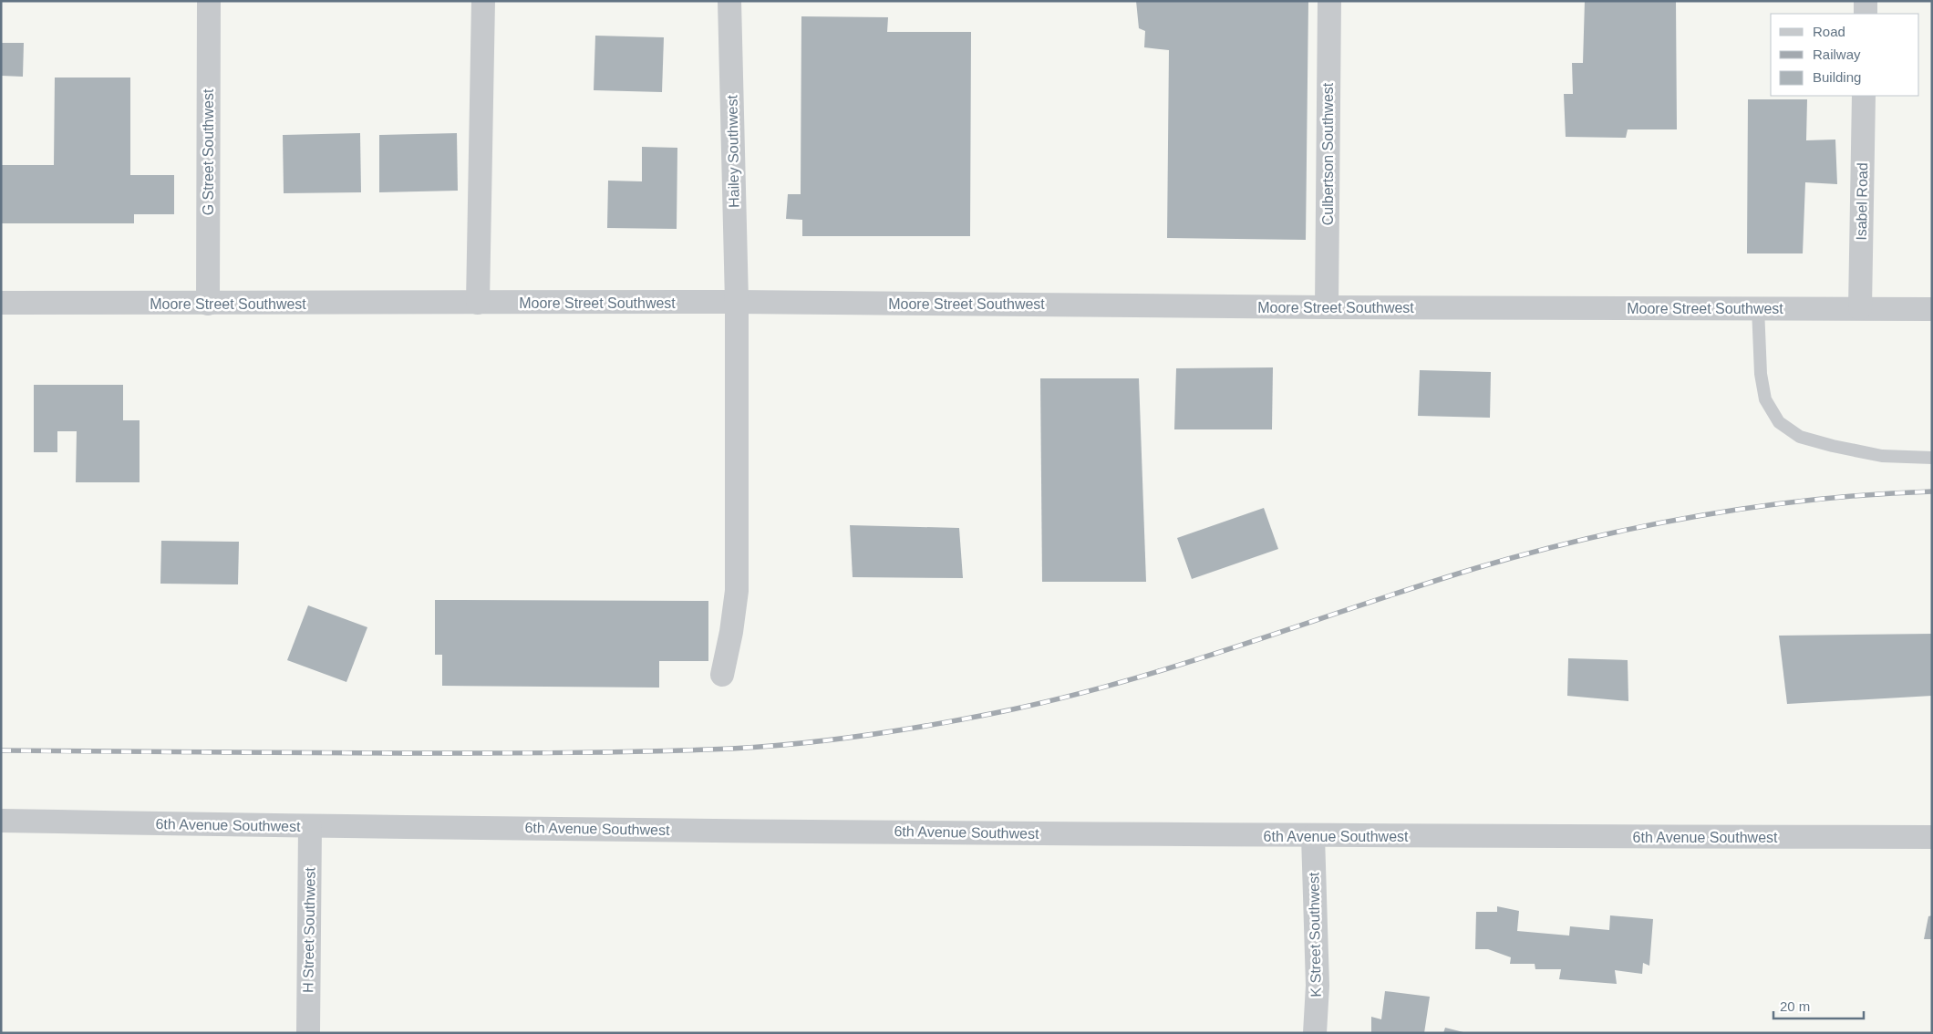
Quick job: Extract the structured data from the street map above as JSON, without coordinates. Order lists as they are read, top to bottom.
{
  "streets": {
    "street": [
      "Hailey Southwest",
      "G Street Southwest",
      "Culbertson Southwest",
      "Isabel Road",
      "Moore Street Southwest",
      "6th Avenue Southwest",
      "H Street Southwest",
      "K Street Southwest"
    ]
  },
  "crossings": [
    ["Hailey Southwest", "Moore Street Southwest"],
    ["G Street Southwest", "Moore Street Southwest"],
    ["Culbertson Southwest", "Moore Street Southwest"],
    ["Isabel Road", "Moore Street Southwest"],
    ["6th Avenue Southwest", "H Street Southwest"],
    ["6th Avenue Southwest", "K Street Southwest"]
  ],
  "legend": ["Road", "Railway", "Building"],
  "scale_bar": "20 m"
}
